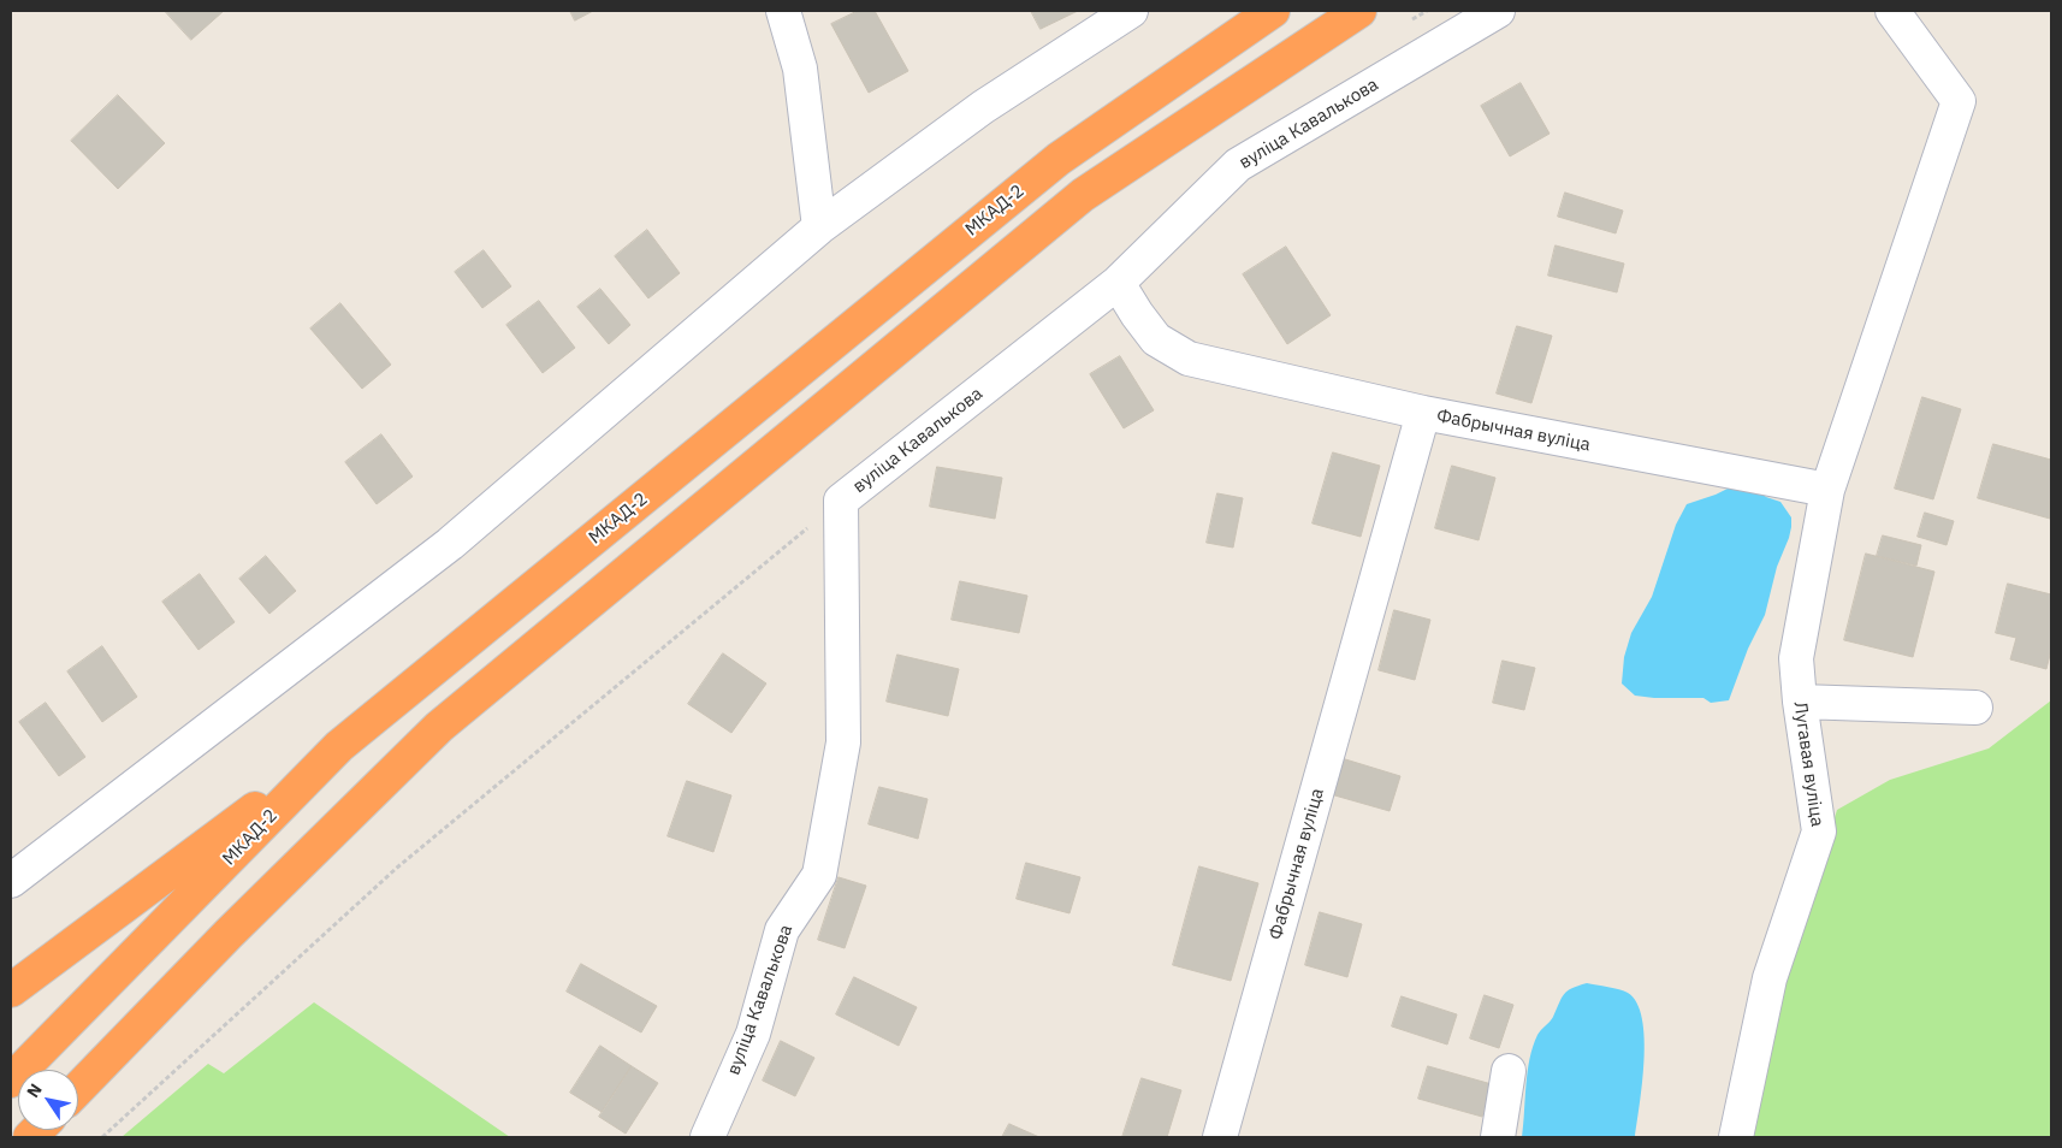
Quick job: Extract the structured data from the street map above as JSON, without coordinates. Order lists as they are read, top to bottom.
{
  "streets": {
    "highway": ["МКАД-2"],
    "street": ["вуліца Кавалькова", "Фабрычная вуліца", "Лугавая вуліца"]
  },
  "crossings": [
    ["Фабрычная вуліца", "Лугавая вуліца"]
  ],
  "north": "top left"
}
